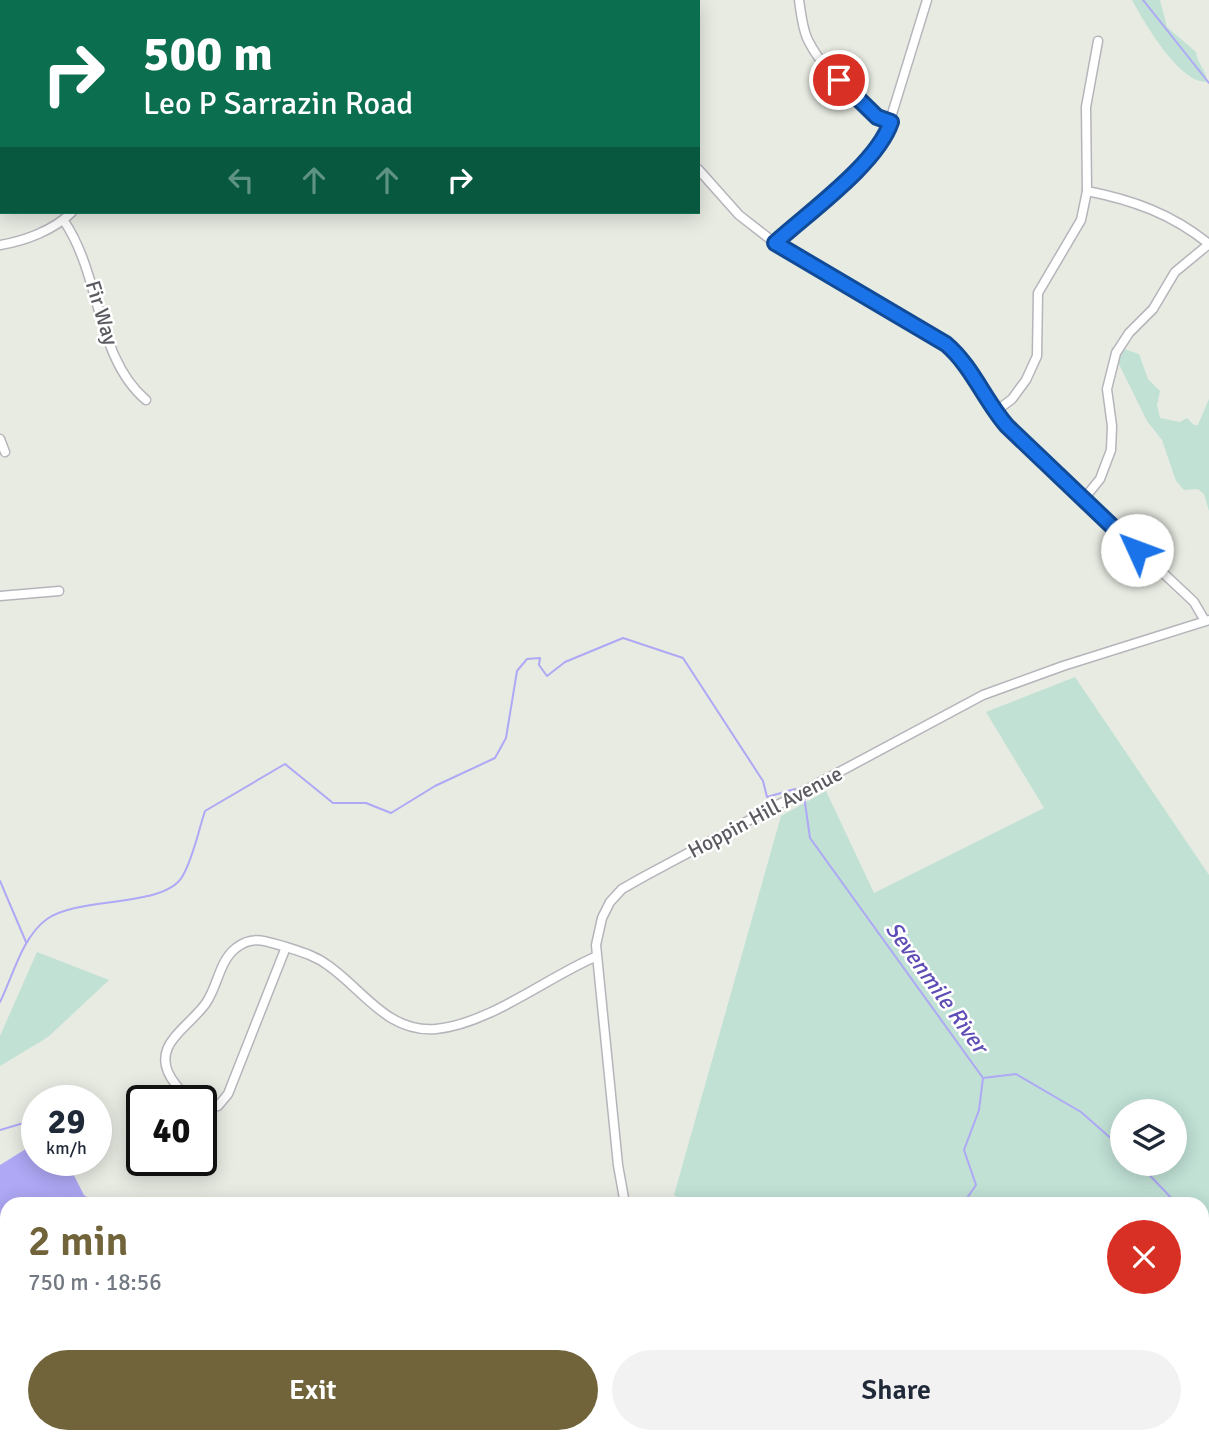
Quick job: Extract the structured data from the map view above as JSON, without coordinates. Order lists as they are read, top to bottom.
{
  "streets": {
    "street": ["Fir Way", "Hoppin Hill Avenue"]
  },
  "water": ["Sevenmile River"],
  "page": {
    "turn": ["500 m", "Leo P Sarrazin Road"],
    "speed": "29 km/h",
    "limit": "40",
    "heading": ["2 min", "750 m · 18:56"],
    "buttons": ["Exit", "Share"]
  }
}
